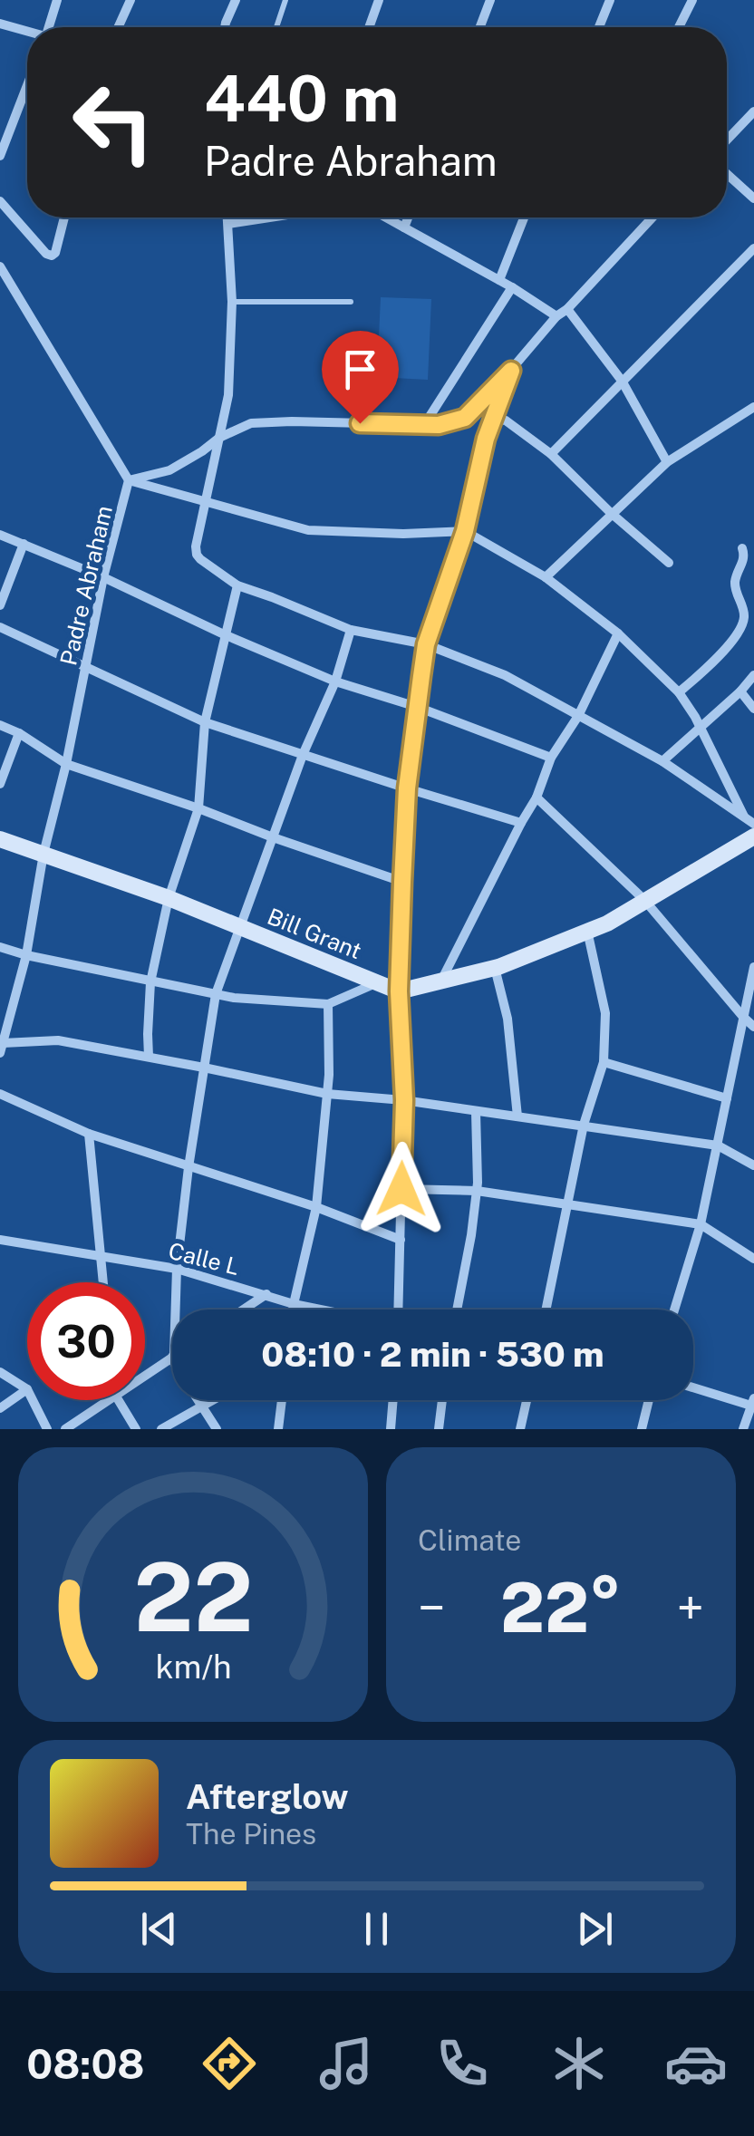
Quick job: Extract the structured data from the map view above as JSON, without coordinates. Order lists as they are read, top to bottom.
{
  "streets": {
    "street": ["Padre Abraham", "Bill Grant", "Calle L"]
  },
  "crossings": [
    ["Padre Abraham", "Bill Grant"]
  ],
  "page": {
    "turn": ["440 m", "Padre Abraham"],
    "limit": "30",
    "trip": "08:10 · 2 min · 530 m",
    "tile": "Climate",
    "heat": ["−", "22°", "+"],
    "song": ["Afterglow", "The Pines"],
    "tabs": "08:08",
    "gauge": ["22", "km/h"]
  }
}
